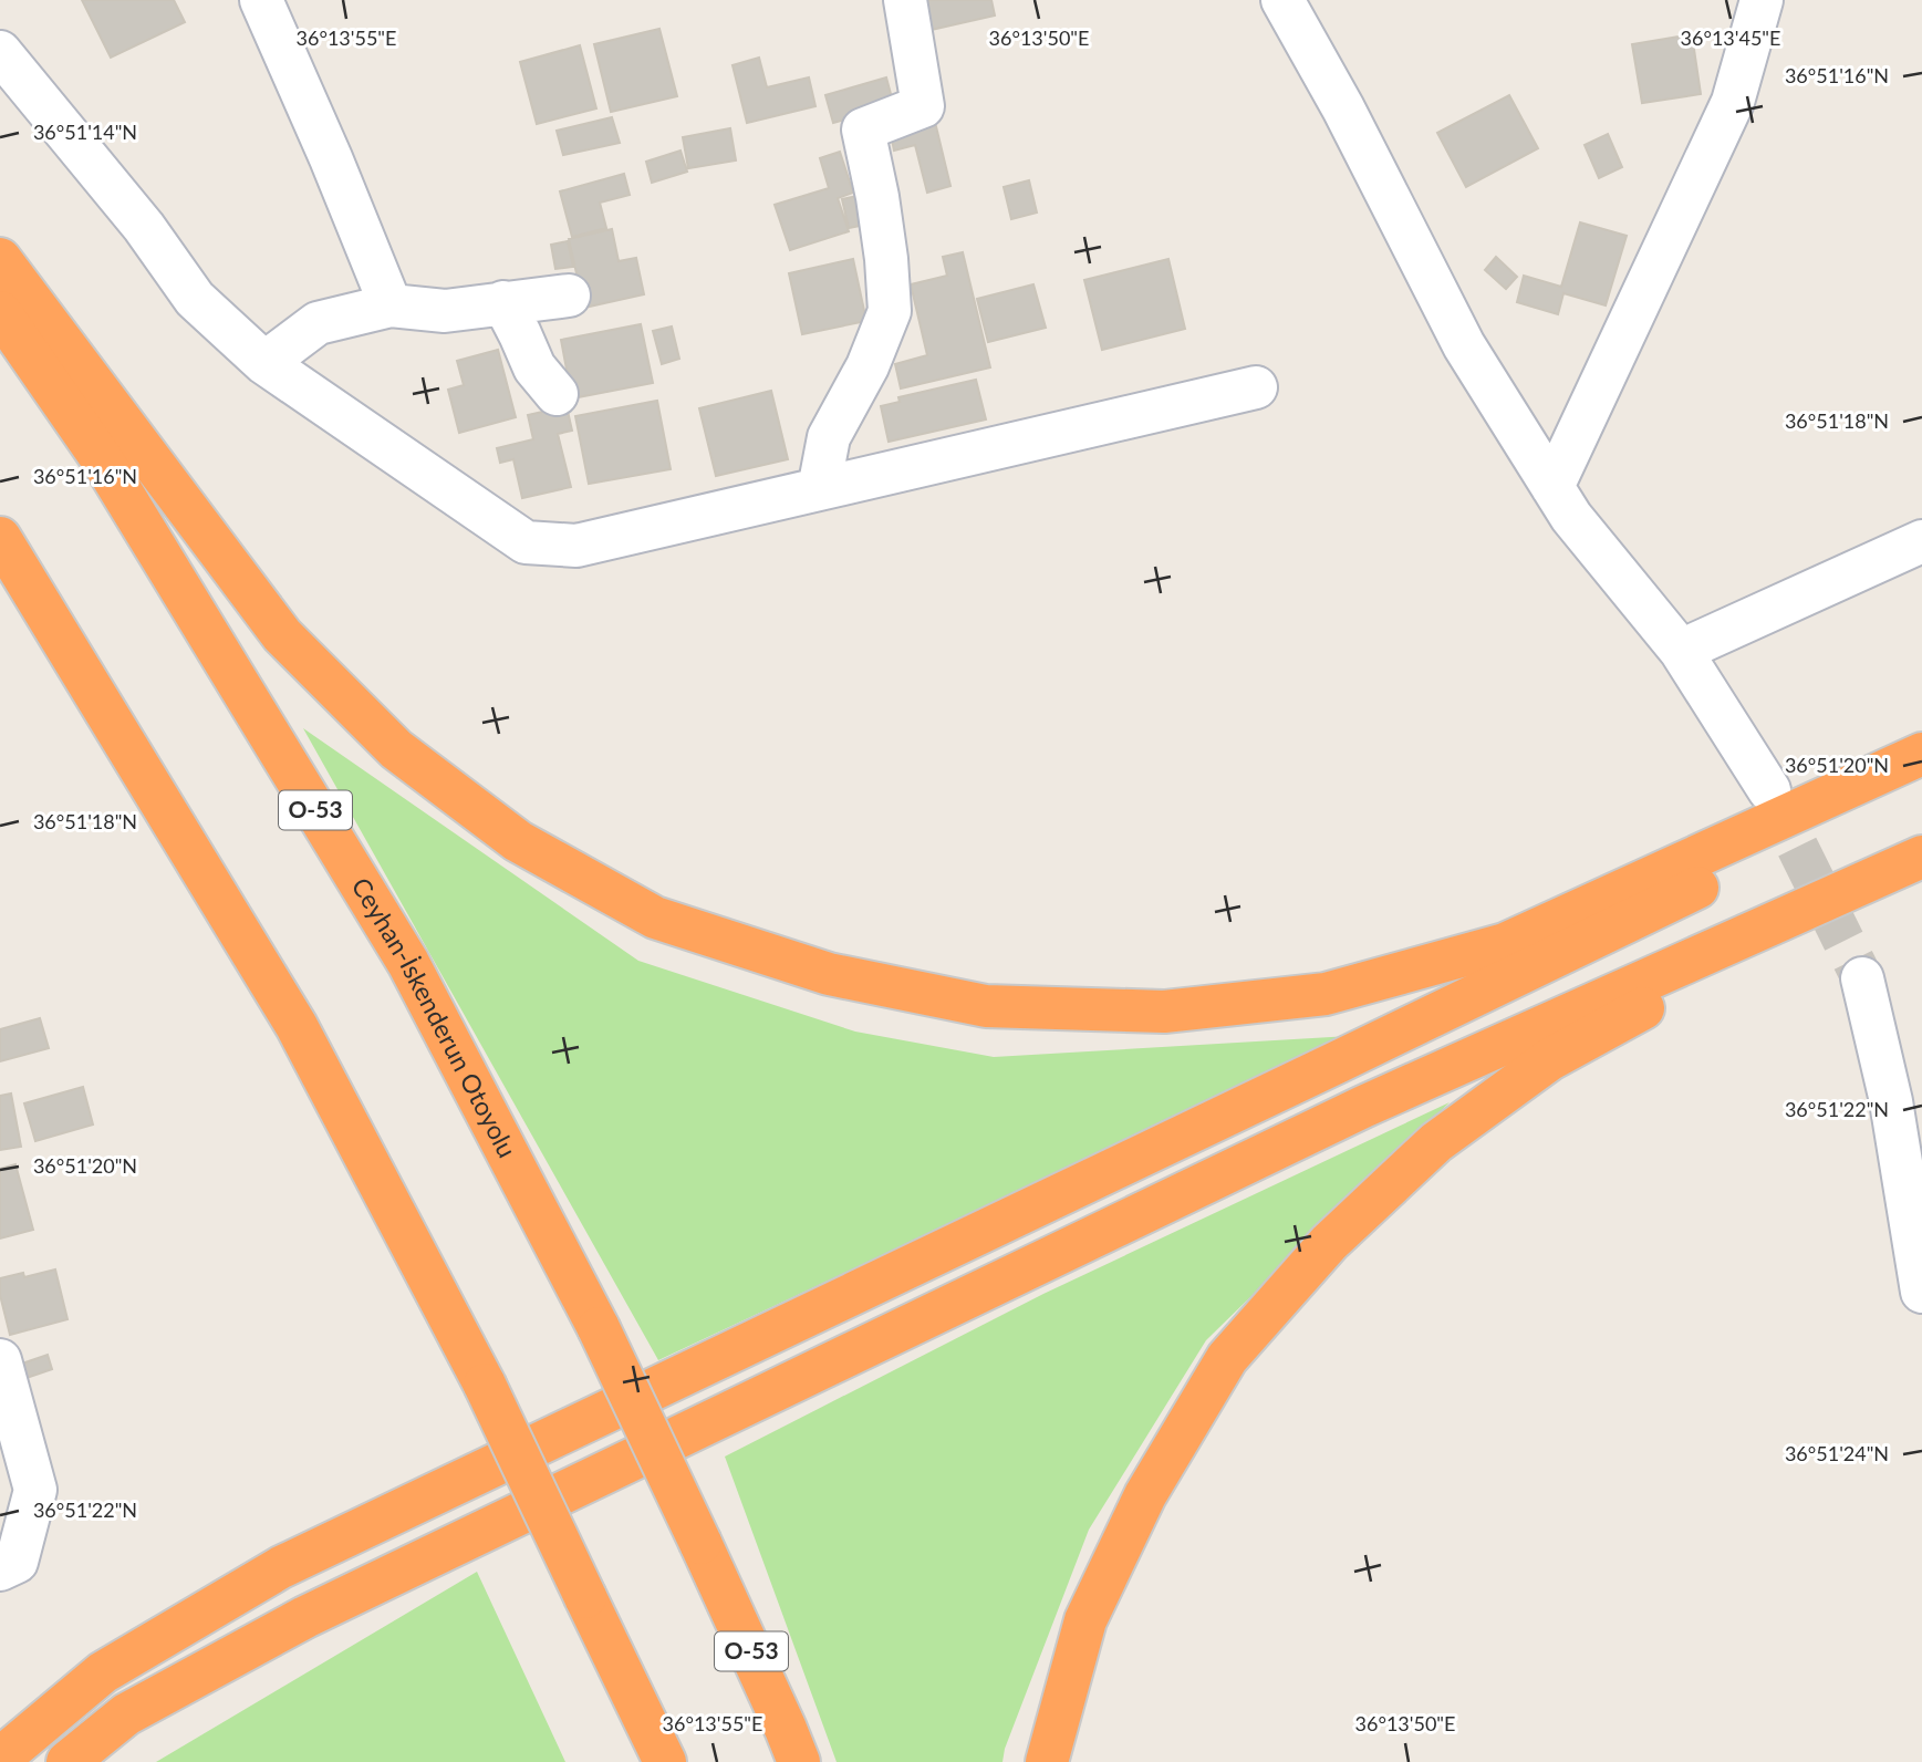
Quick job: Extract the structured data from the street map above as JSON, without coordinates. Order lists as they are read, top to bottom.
{
  "streets": {
    "highway": ["O-53", "Ceyhan-İskenderun Otoyolu"]
  },
  "coordinates": [
    "36°13'55\"E",
    "36°13'50\"E",
    "36°13'45\"E",
    "36°51'16\"N",
    "36°51'14\"N",
    "36°51'18\"N",
    "36°51'20\"N",
    "36°51'22\"N",
    "36°51'24\"N"
  ]
}
